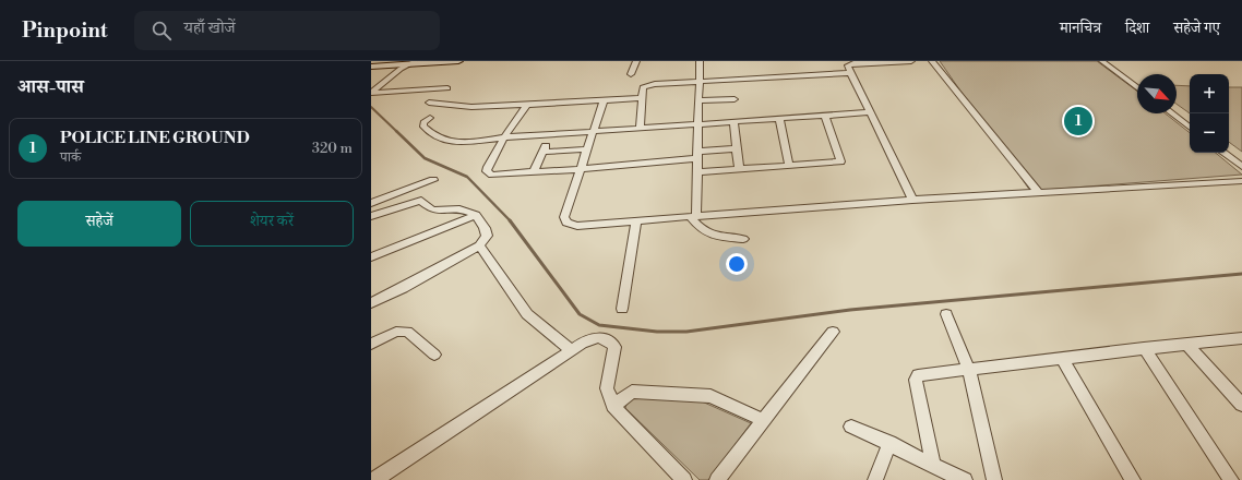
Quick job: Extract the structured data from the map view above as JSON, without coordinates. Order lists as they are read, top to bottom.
{
  "north": "bottom right",
  "page": {
    "header": "Pinpoint",
    "search": "यहाँ खोजें",
    "nav": ["मानचित्र", "दिशा", "सहेजे गए"],
    "heading": "आस-पास",
    "map_buttons": ["+", "−"],
    "pins": "1",
    "list": [
      {
        "mark": "1",
        "name": "POLICE LINE GROUND",
        "note": "पार्क",
        "value": "320 m"
      }
    ],
    "buttons": ["सहेजें", "शेयर करें"]
  }
}
